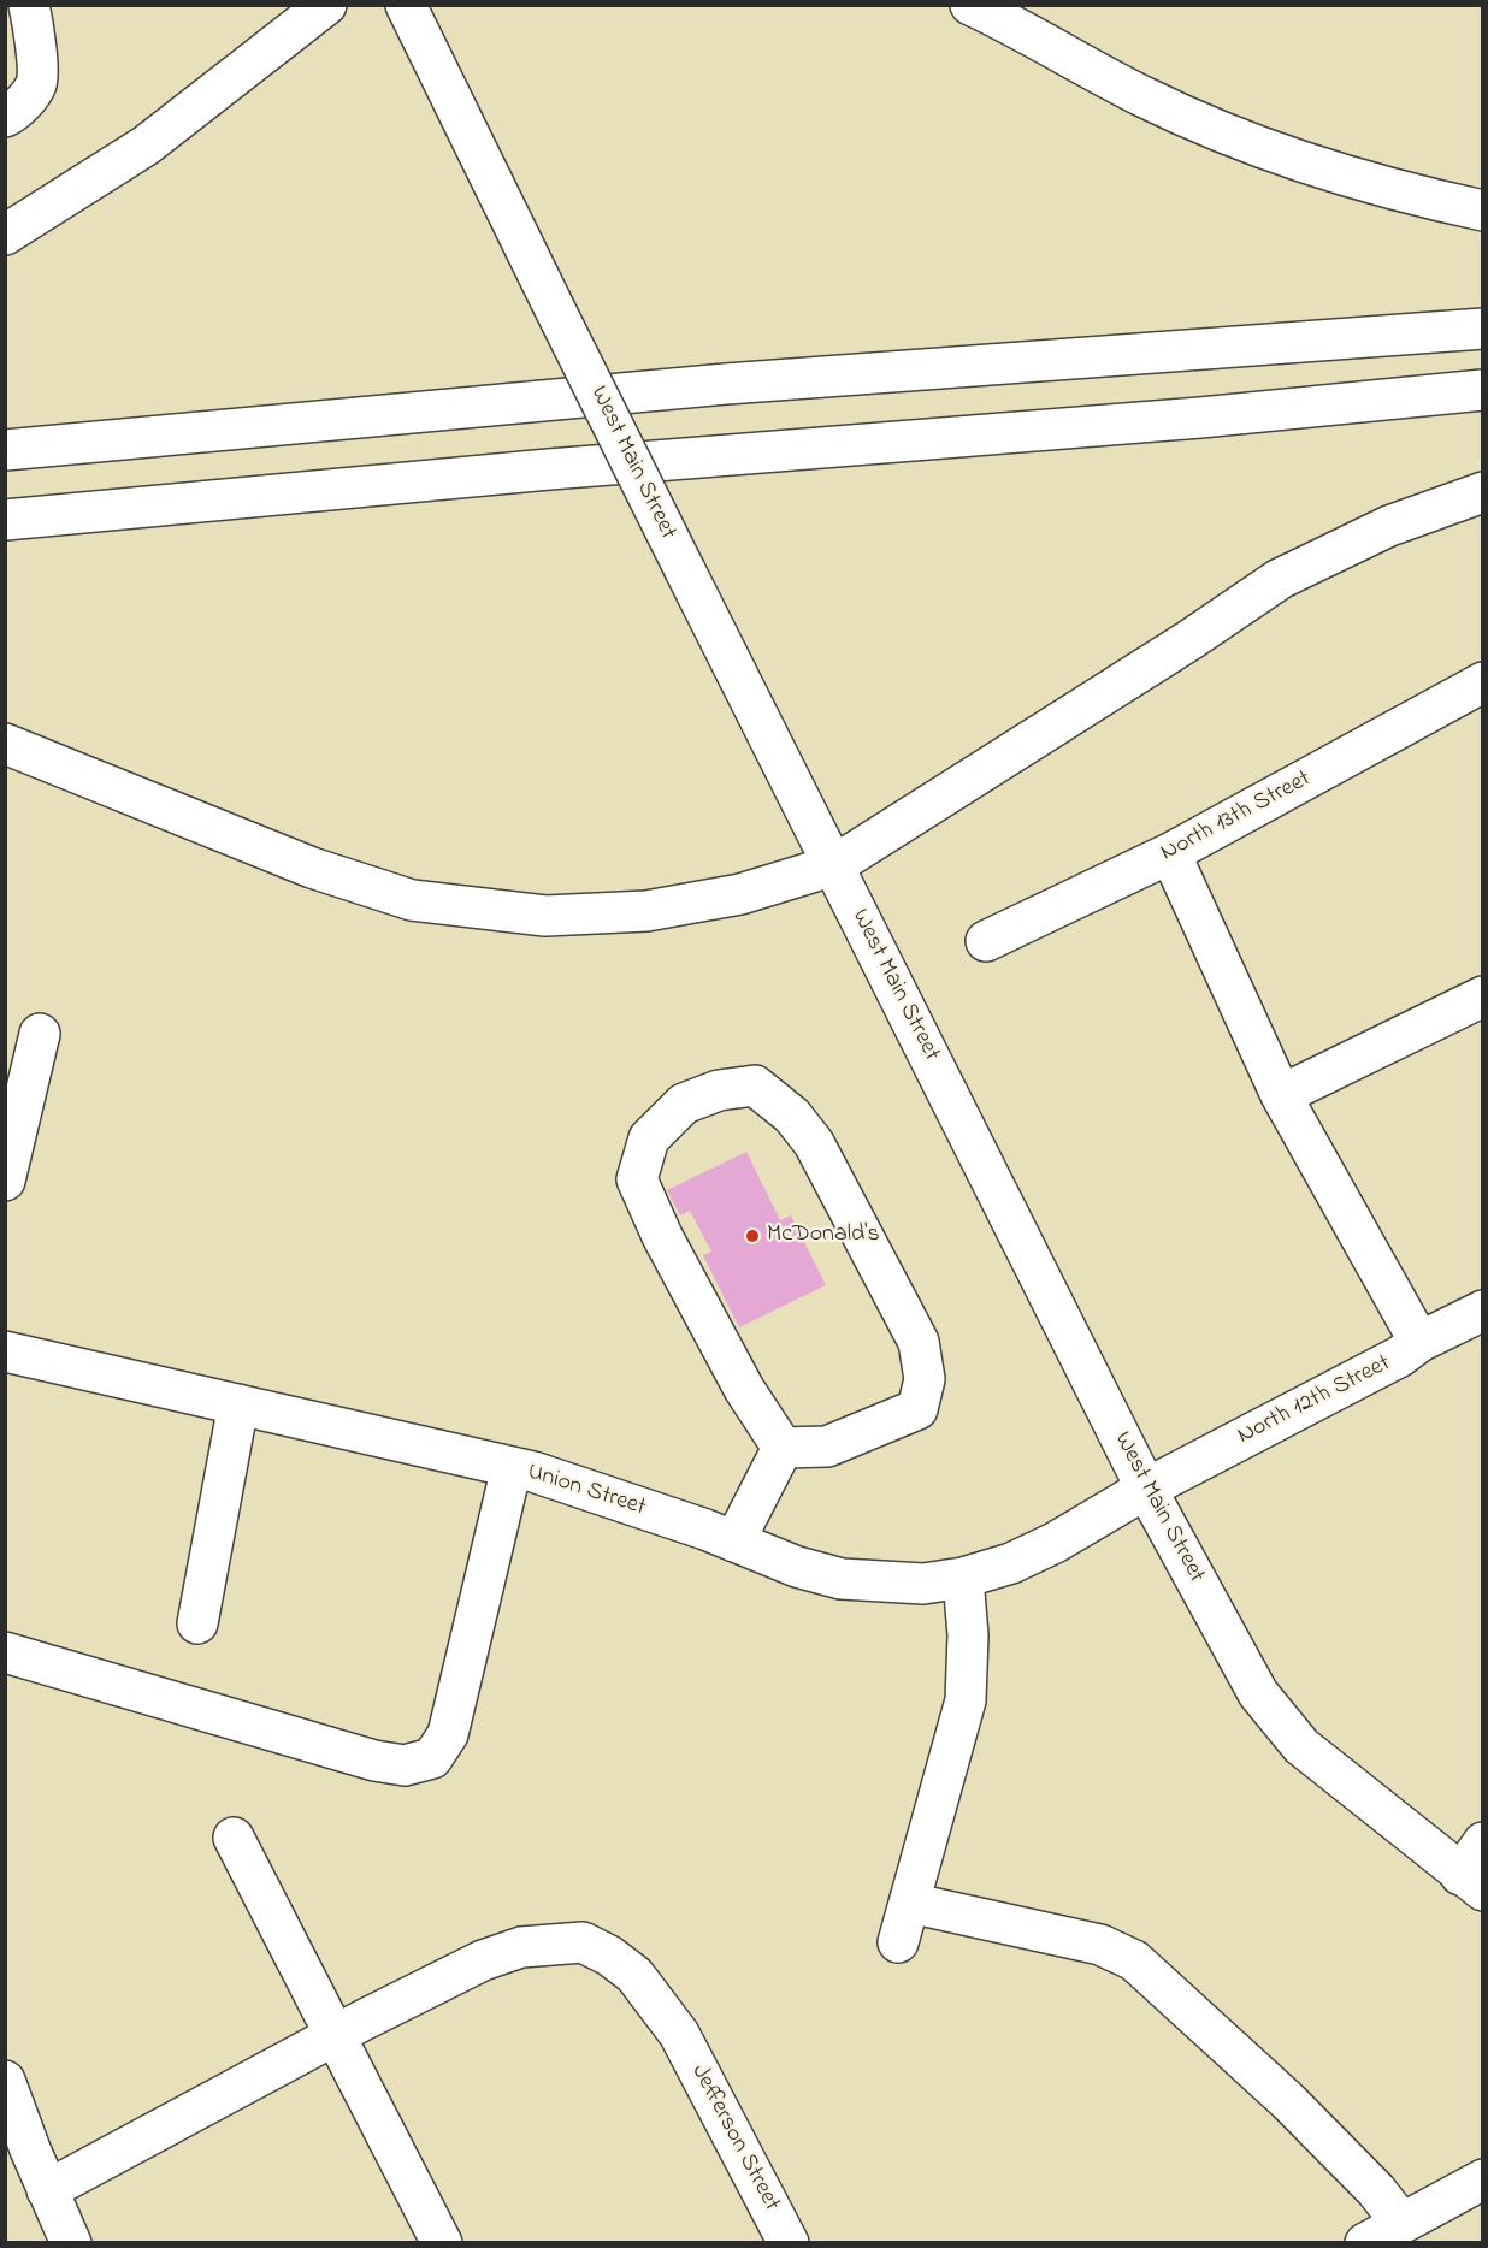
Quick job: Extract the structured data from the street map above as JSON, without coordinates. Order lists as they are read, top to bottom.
{
  "streets": {
    "main road": [
      "West Main Street",
      "North 13th Street",
      "North 12th Street",
      "Union Street",
      "Jefferson Street"
    ]
  },
  "crossings": [
    ["West Main Street", "North 12th Street"],
    ["West Main Street", "Union Street"],
    ["North 12th Street", "Union Street"]
  ],
  "places": ["McDonald's"]
}
